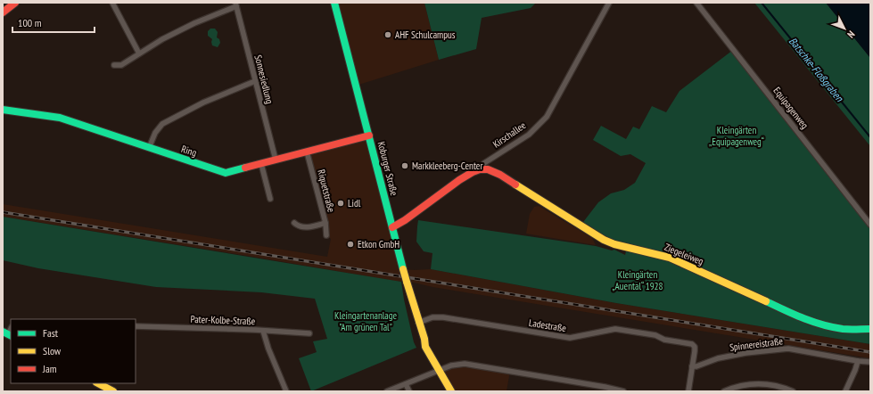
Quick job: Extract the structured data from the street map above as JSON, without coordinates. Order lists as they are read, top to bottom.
{
  "streets": {
    "main road": [
      "Kirschallee",
      "Ring",
      "Koburger Straße",
      "Ziegeleiweg"
    ],
    "street": [
      "Sonnesiedlung",
      "Equipagenweg",
      "Riquetstraße",
      "Pater-Kolbe-Straße",
      "Ladestraße",
      "Spinnereistraße"
    ]
  },
  "crossings": [
    ["Sonnesiedlung", "Ring"],
    ["Kirschallee", "Koburger Straße"],
    ["Kirschallee", "Ziegeleiweg"],
    ["Ring", "Koburger Straße"],
    ["Ring", "Riquetstraße"],
    ["Koburger Straße", "Ladestraße"],
    ["Ladestraße", "Spinnereistraße"]
  ],
  "water": ["Batschke‐Floßgraben"],
  "parks": ["Kleingärten „Equipagenweg“", "Kleingärten „Auental“ 1928", "Kleingartenanlage \"Am grünen Tal\""],
  "places": [
    "AHF Schulcampus",
    "Markkleeberg-Center",
    "Lidl",
    "Etkon GmbH"
  ],
  "legend": ["Fast", "Slow", "Jam"],
  "scale_bar": "100 m",
  "north": "bottom right"
}
